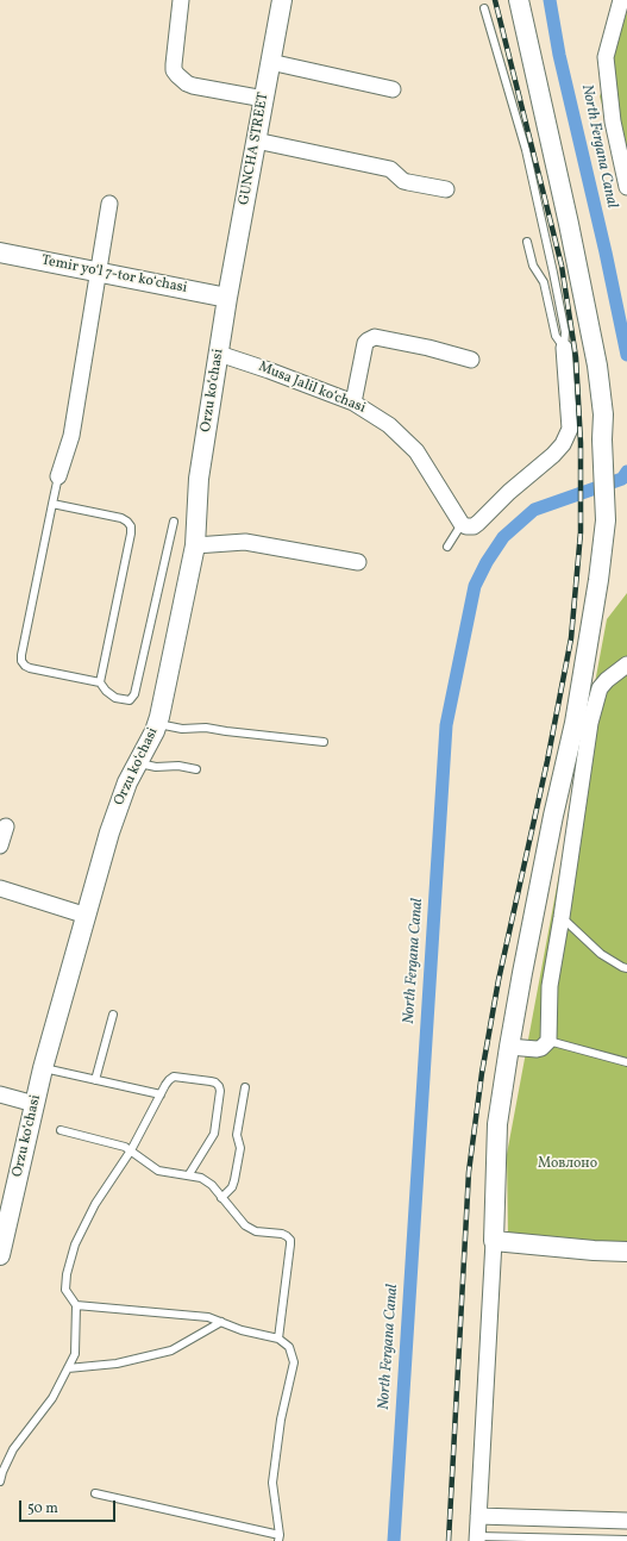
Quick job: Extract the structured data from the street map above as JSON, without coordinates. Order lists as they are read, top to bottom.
{
  "streets": {
    "street": [
      "GUNCHA STREET",
      "Temir yoʻl 7-tor koʻchasi",
      "Musa Jalil koʻchasi",
      "Orzu koʻchasi"
    ]
  },
  "crossings": [
    ["GUNCHA STREET", "Temir yoʻl 7-tor koʻchasi"],
    ["GUNCHA STREET", "Orzu koʻchasi"],
    ["Temir yoʻl 7-tor koʻchasi", "Orzu koʻchasi"],
    ["Musa Jalil koʻchasi", "Orzu koʻchasi"]
  ],
  "water": ["North Fergana Canal"],
  "parks": ["Мовлоно"],
  "scale_bar": "50 m"
}
